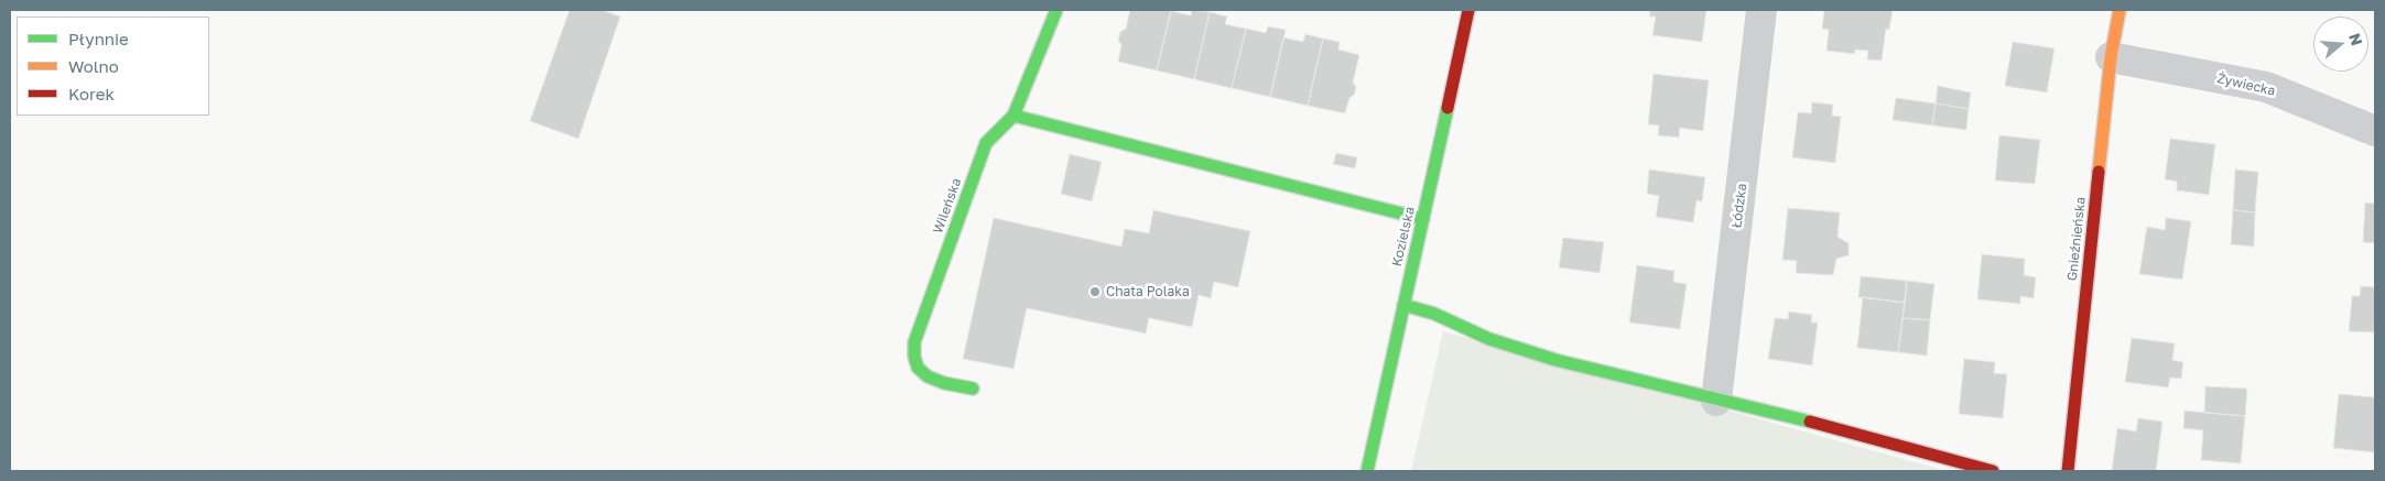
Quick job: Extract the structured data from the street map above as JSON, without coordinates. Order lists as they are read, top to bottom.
{
  "streets": {
    "street": [
      "Żywiecka",
      "Wileńska",
      "Łódzka",
      "Kozielska",
      "Gnieźnieńska"
    ]
  },
  "crossings": [
    ["Żywiecka", "Gnieźnieńska"]
  ],
  "places": ["Chata Polaka"],
  "legend": ["Płynnie", "Wolno", "Korek"],
  "north": "right"
}
